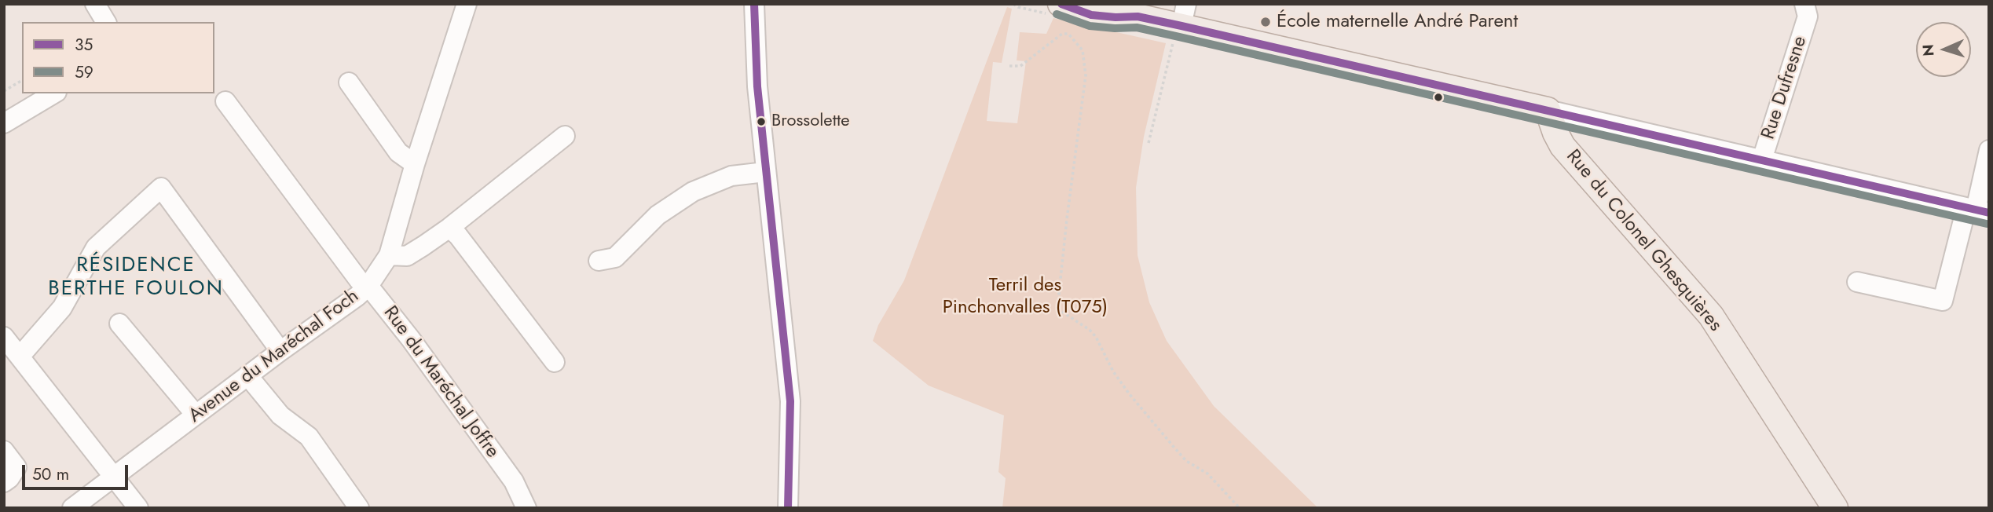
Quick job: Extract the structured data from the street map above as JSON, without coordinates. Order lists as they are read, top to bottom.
{
  "streets": {
    "main road": ["Rue du Colonel Ghesquières"],
    "street": ["Rue Dufresne", "Avenue du Maréchal Foch", "Rue du Maréchal Joffre"]
  },
  "crossings": [
    ["Avenue du Maréchal Foch", "Rue du Maréchal Joffre"]
  ],
  "districts": ["RÉSIDENCE BERTHE FOULON"],
  "parks": ["Terril des Pinchonvalles (T075)"],
  "places": ["École maternelle André Parent", "Brossolette"],
  "lines": ["transit line 35", "transit line 59"],
  "legend": ["35", "59"],
  "scale_bar": "50 m",
  "north": "left"
}
